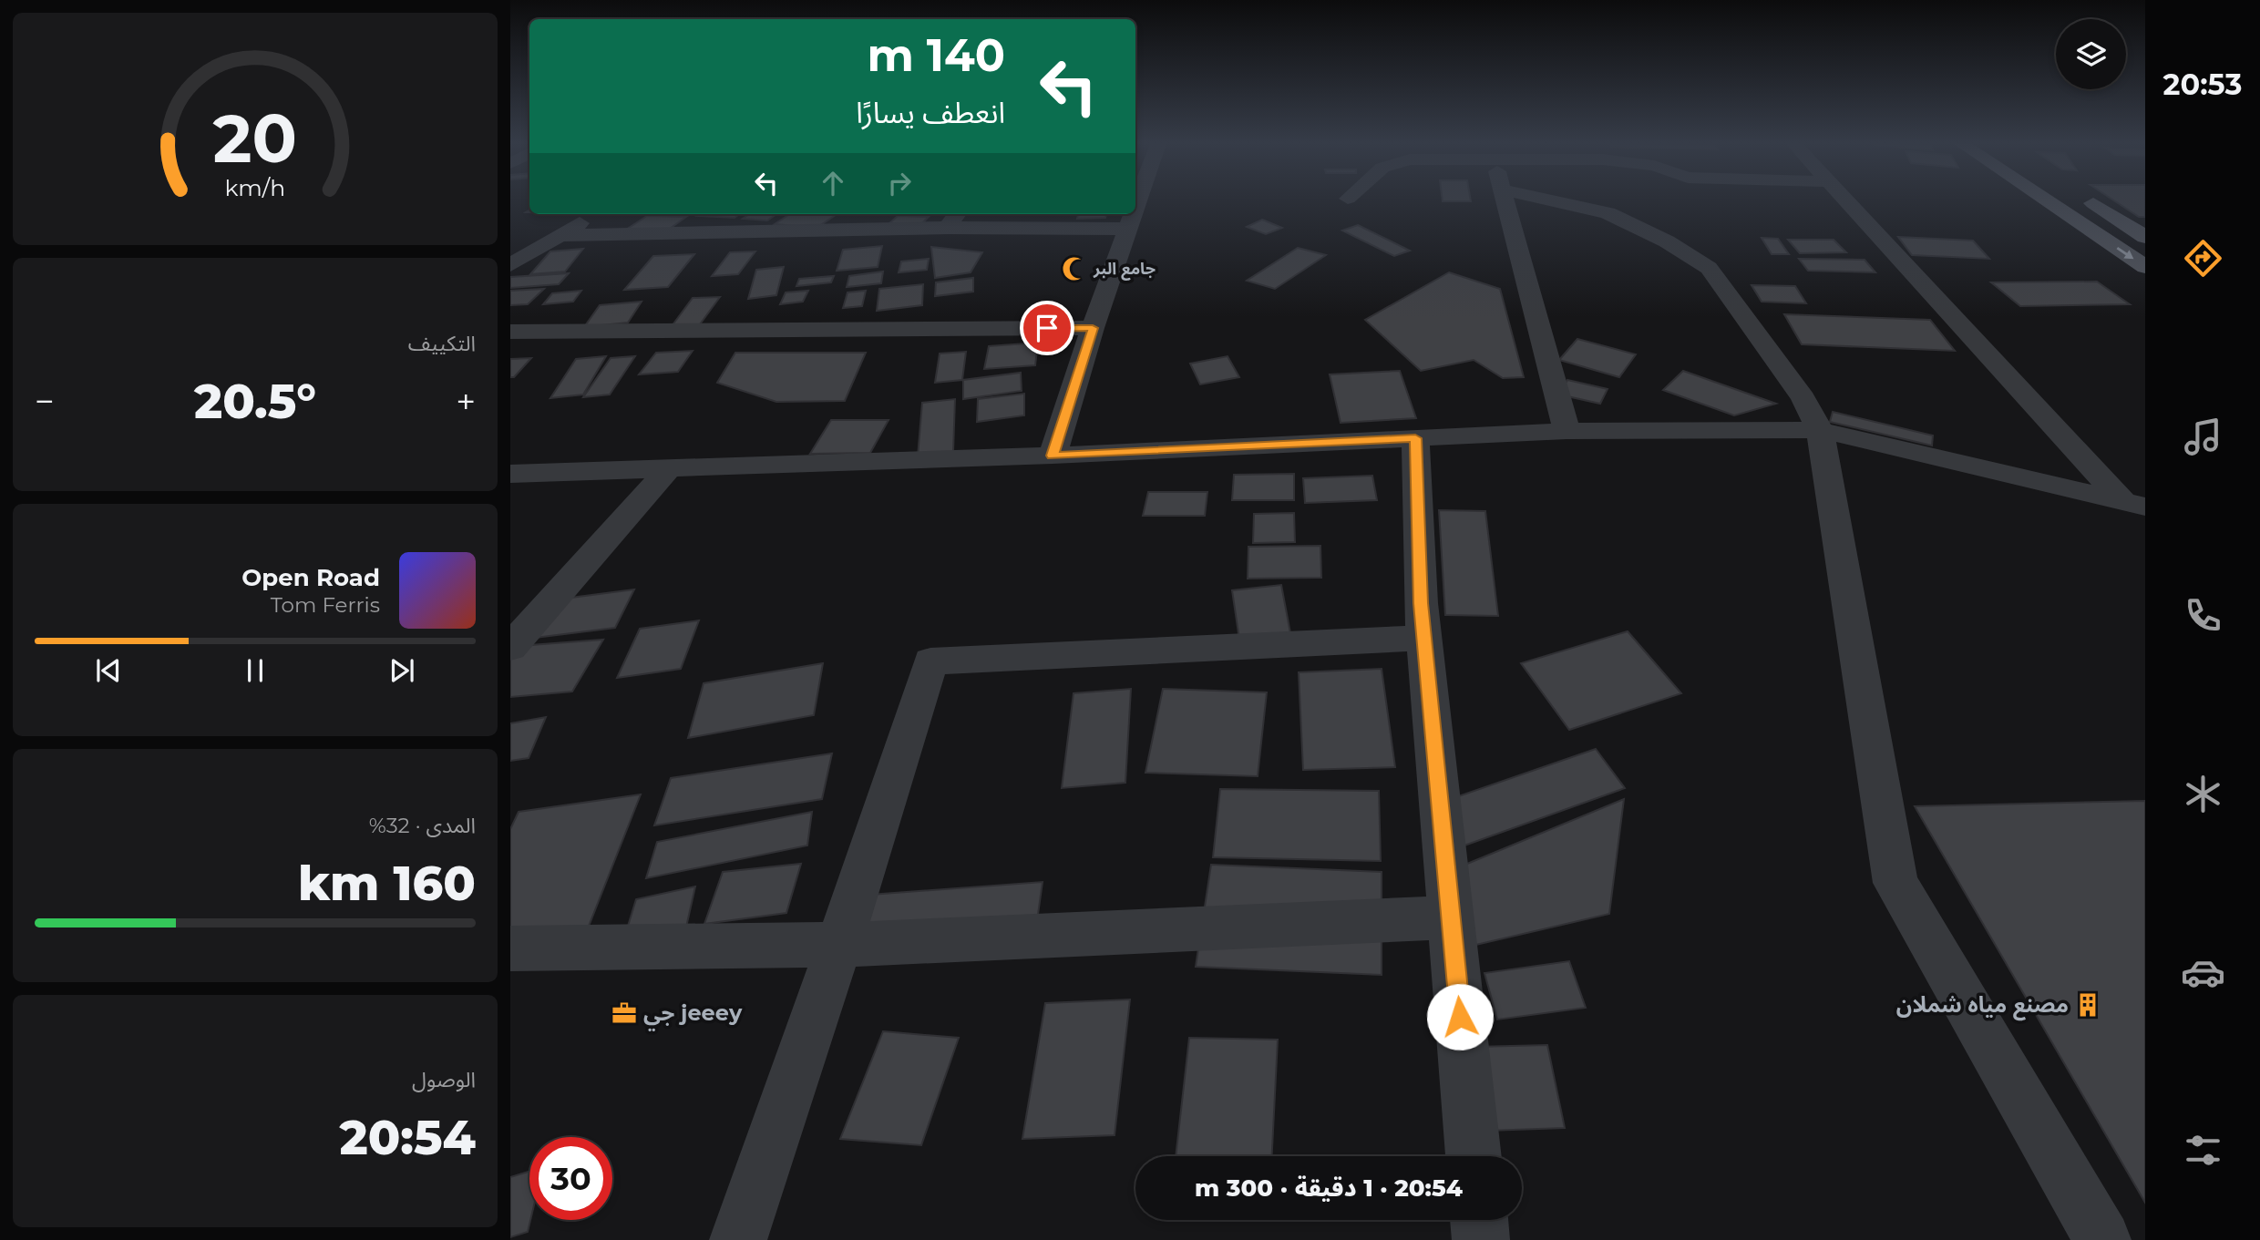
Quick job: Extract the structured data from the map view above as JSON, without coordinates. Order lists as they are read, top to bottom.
{
  "places": {
    "mosque": ["جامع البر"],
    "building": ["مصنع مياه شملان"],
    "office": ["جي jeeey"]
  },
  "page": {
    "tabs": "20:53",
    "turn": ["140 m", "انعطف يسارًا"],
    "tile": [
      "التكييف",
      ["المدى · 32%", "160 km"],
      ["الوصول", "20:54"]
    ],
    "heat": ["−", "20.5°", "+"],
    "song": ["Open Road", "Tom Ferris"],
    "limit": "30",
    "trip": "20:54 · 1 دقيقة · 300 m",
    "gauge": ["20", "km/h"]
  }
}
